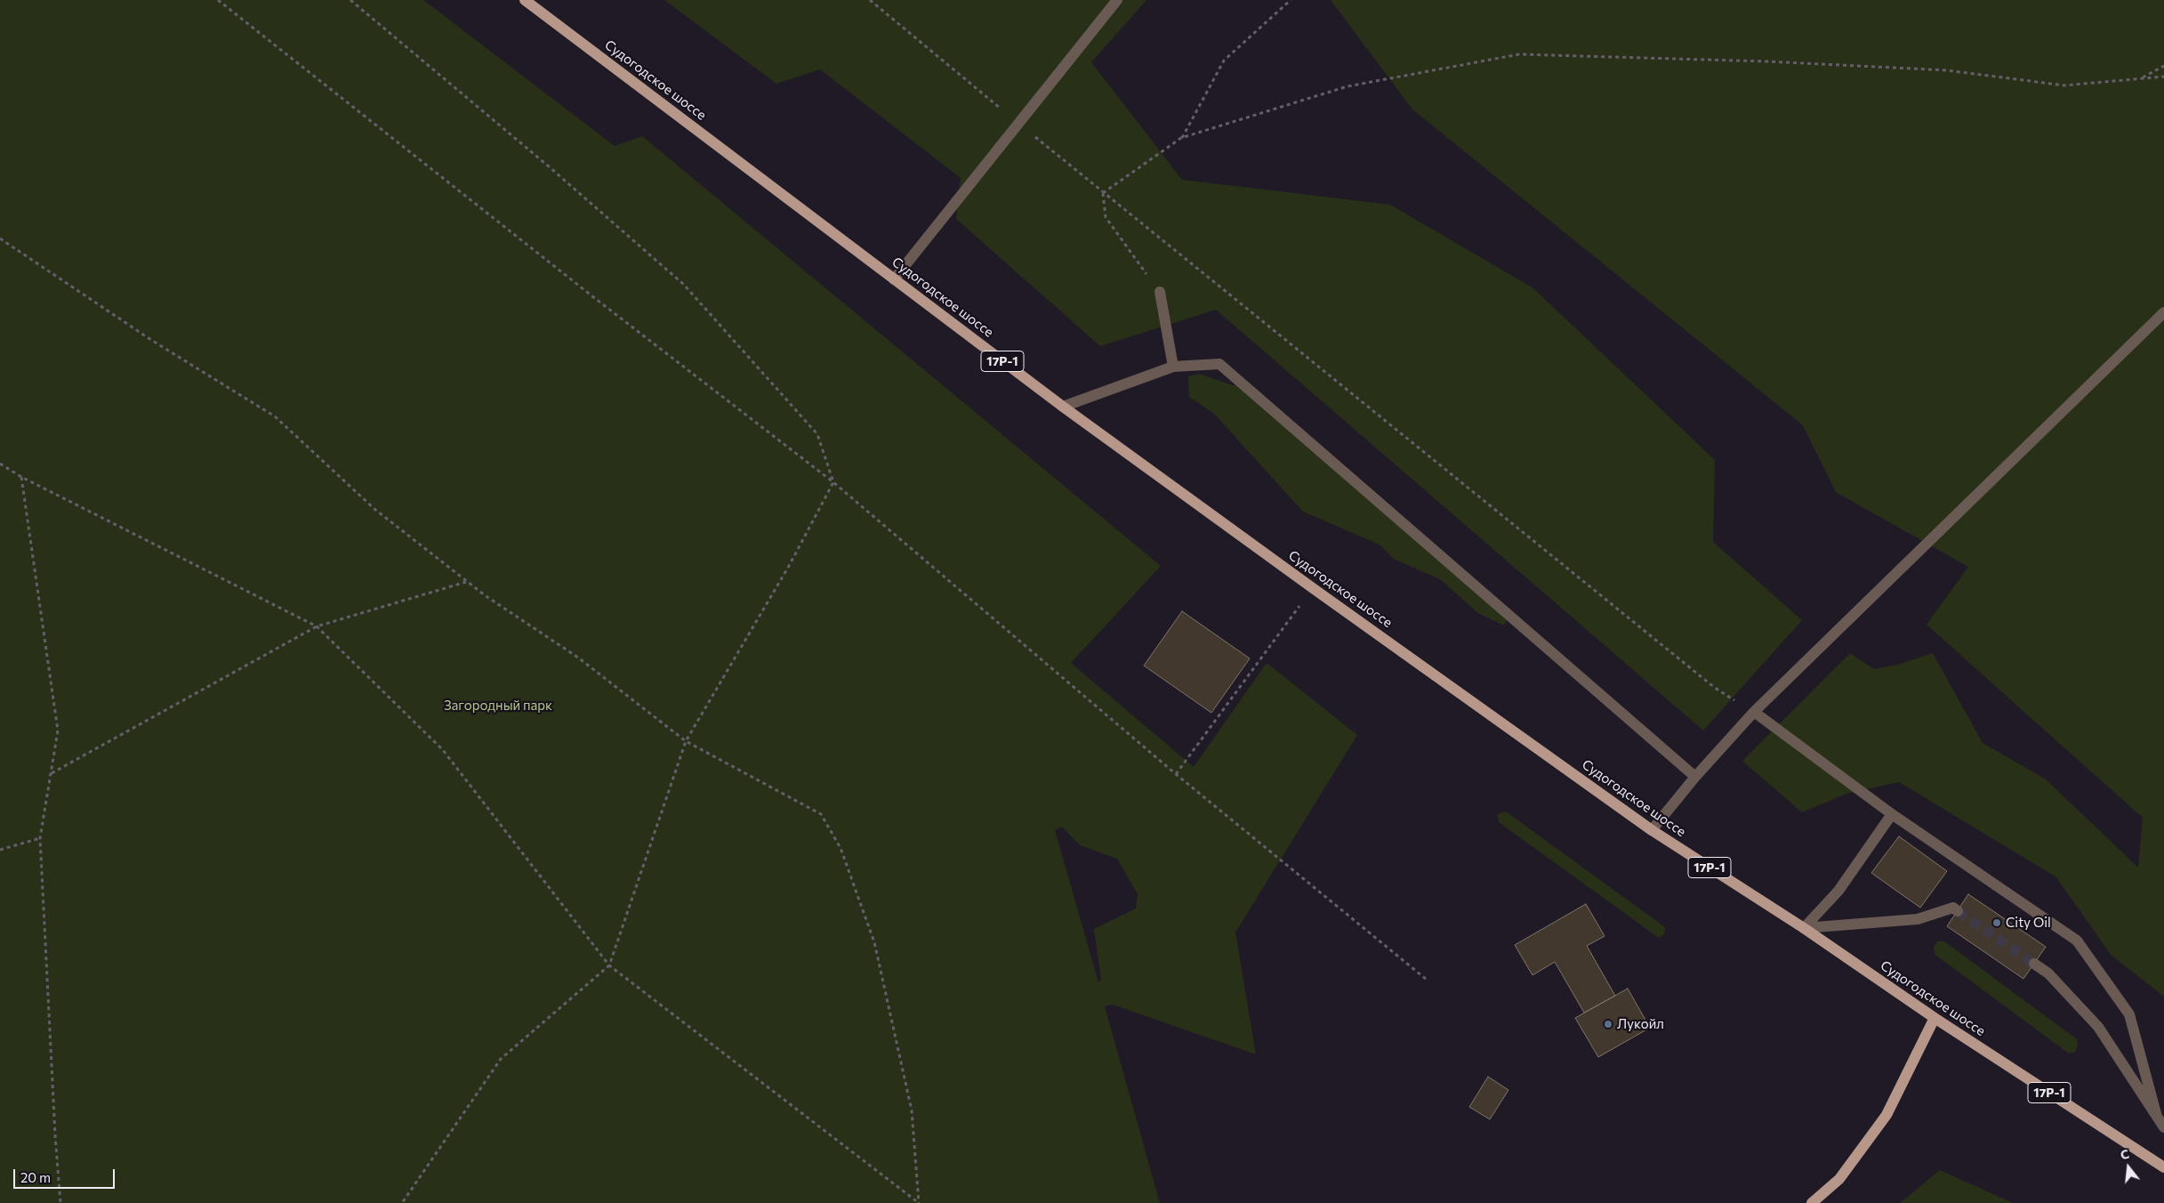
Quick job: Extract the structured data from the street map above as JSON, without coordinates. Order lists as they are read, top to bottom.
{
  "streets": {
    "main road": ["Судогодское шоссе", "17Р-1"]
  },
  "parks": ["Загородный парк"],
  "places": ["City Oil", "Лукойл"],
  "scale_bar": "20 m",
  "north": "top"
}
